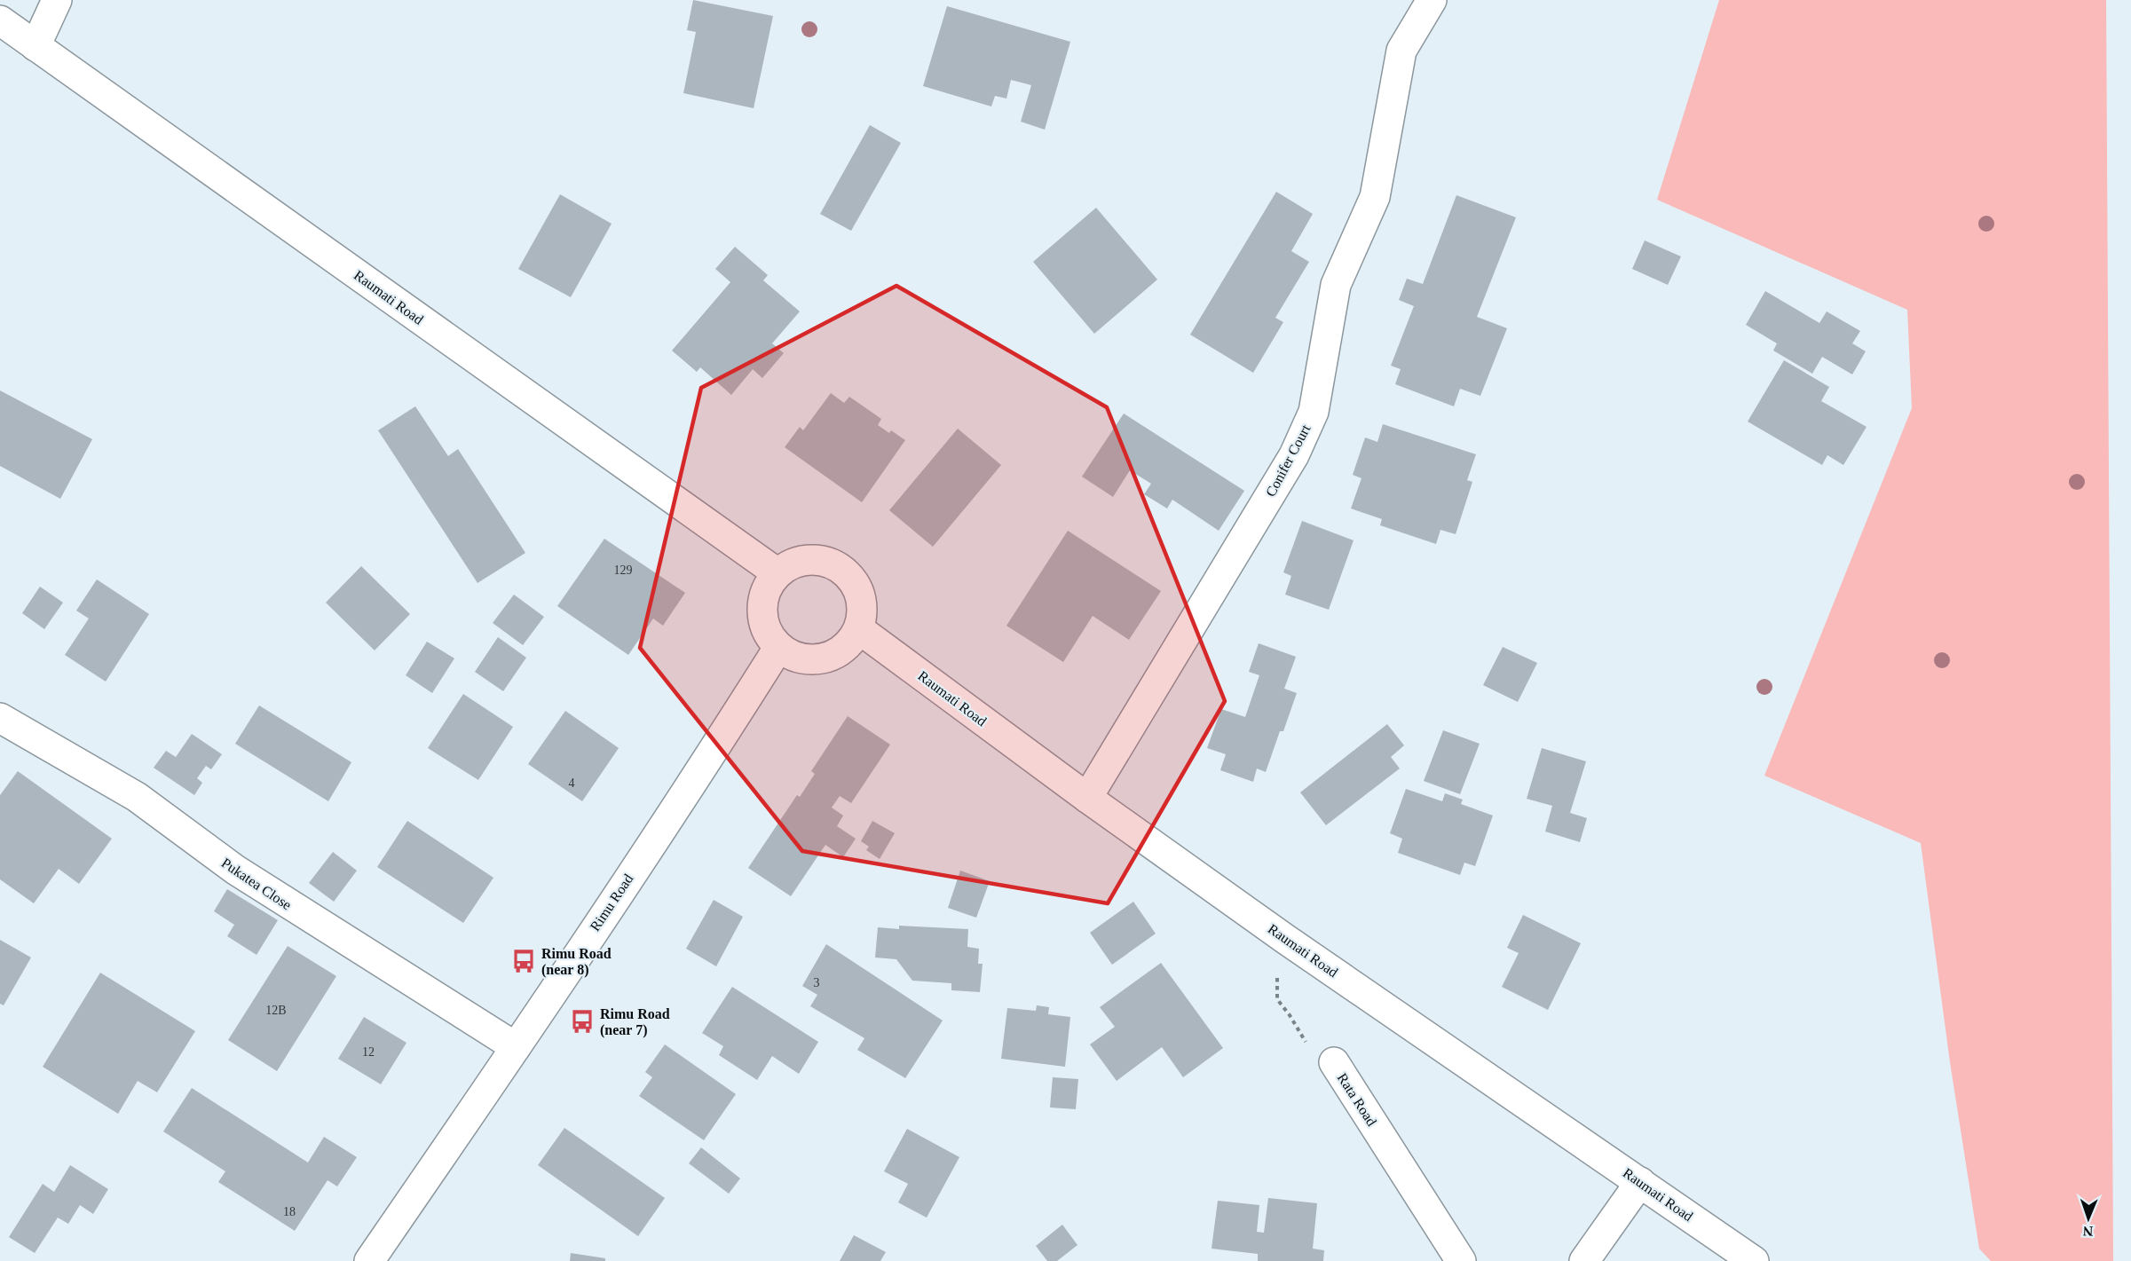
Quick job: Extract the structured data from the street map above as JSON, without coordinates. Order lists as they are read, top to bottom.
{
  "streets": {
    "main road": [
      "Raumati Road",
      "Conifer Court",
      "Pukatea Close",
      "Rimu Road",
      "Rata Road"
    ]
  },
  "crossings": [
    ["Raumati Road", "Conifer Court"],
    ["Raumati Road", "Rimu Road"],
    ["Raumati Road", "Rata Road"],
    ["Pukatea Close", "Rimu Road"]
  ],
  "places": {
    "bus stop": ["Rimu Road (near 8)", "Rimu Road (near 7)"]
  },
  "house_numbers": [
    "129",
    "4",
    "3",
    "12B",
    "12",
    "18"
  ],
  "north": "bottom"
}
